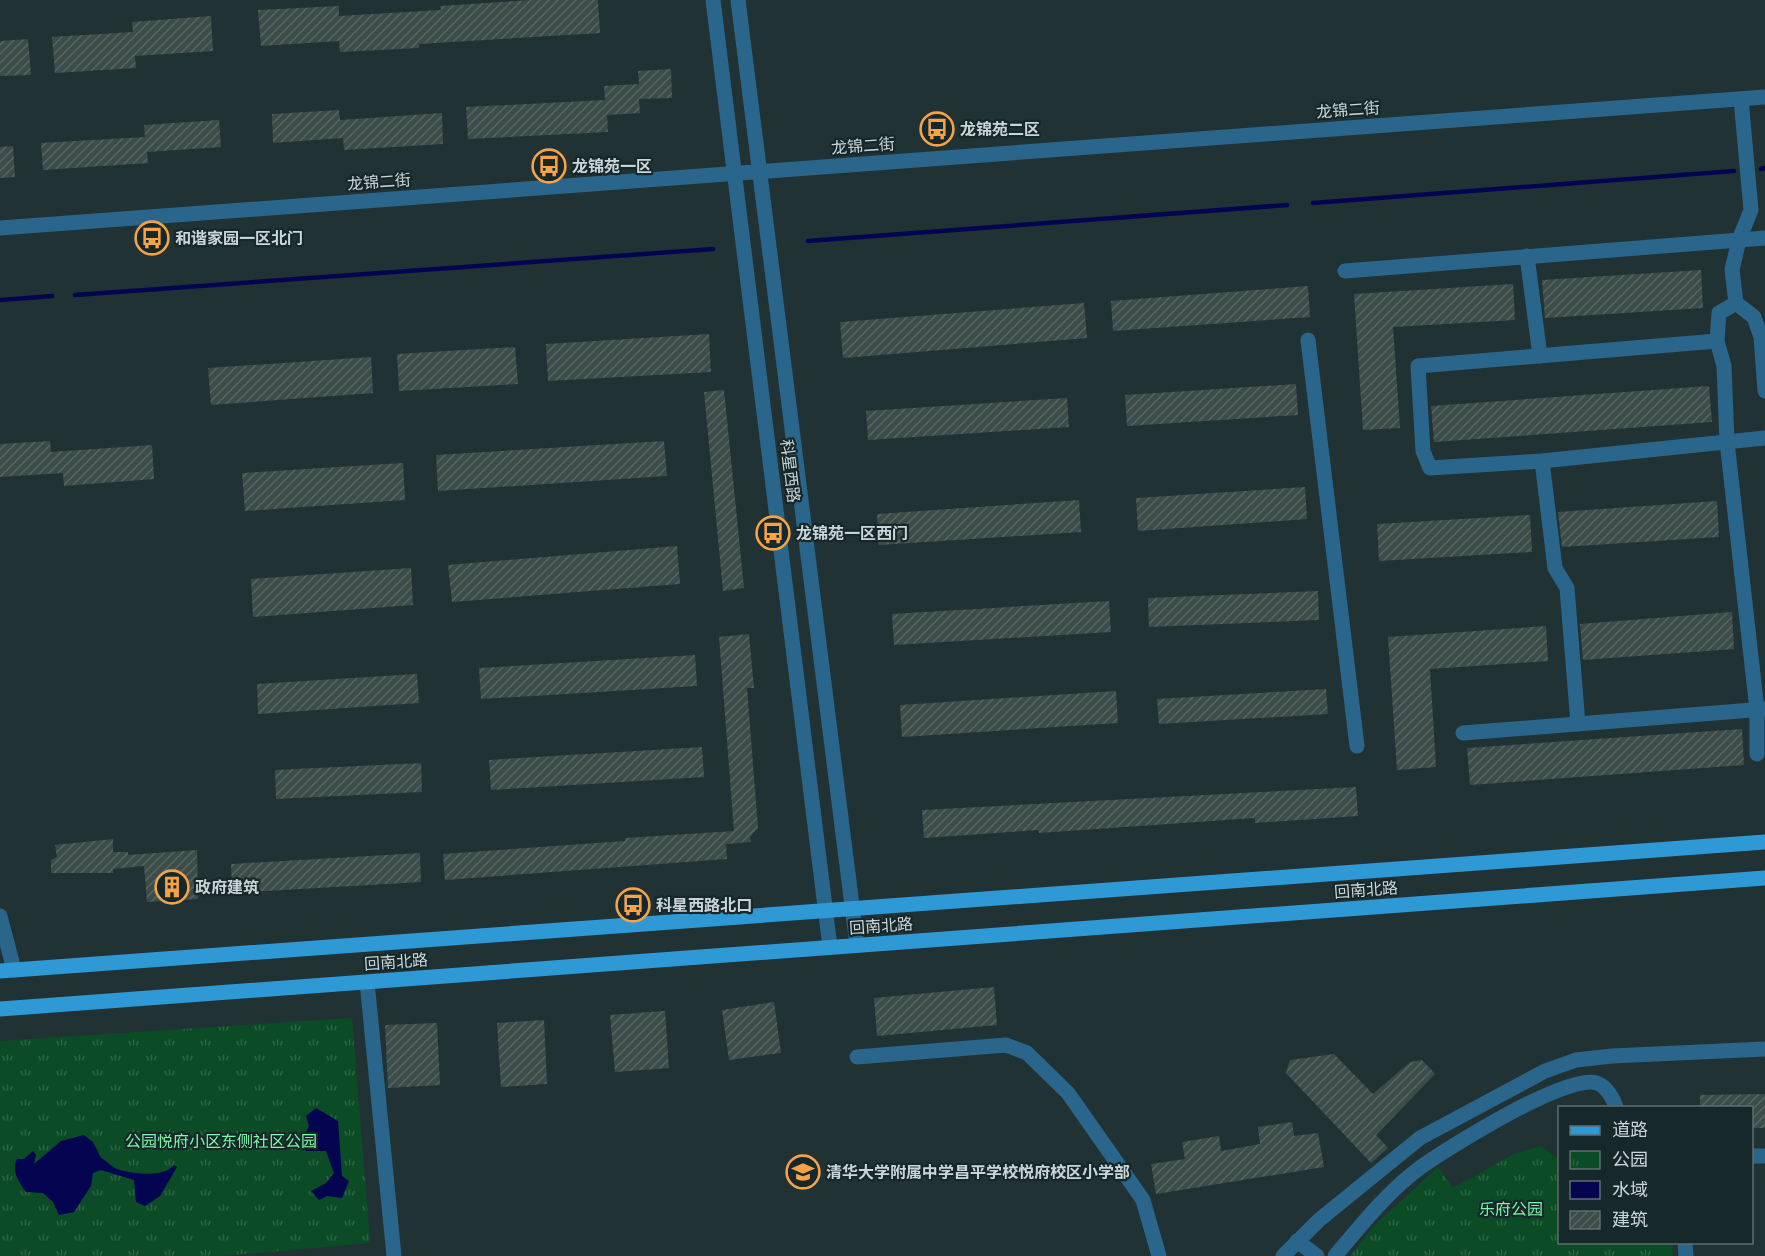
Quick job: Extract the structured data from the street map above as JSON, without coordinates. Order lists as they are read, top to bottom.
{
  "streets": {
    "main road": ["回南北路"],
    "street": ["龙锦二街", "科星西路"]
  },
  "crossings": [
    ["龙锦二街", "科星西路"],
    ["科星西路", "回南北路"]
  ],
  "parks": ["公园悦府小区东侧社区公园", "乐府公园"],
  "places": {
    "bus stop": [
      "龙锦苑二区",
      "龙锦苑一区",
      "和谐家园一区北门",
      "龙锦苑一区西门",
      "科星西路北口"
    ],
    "building": ["政府建筑"],
    "school or university": ["清华大学附属中学昌平学校悦府校区小学部"]
  },
  "legend": [
    "道路",
    "公园",
    "水域",
    "建筑"
  ]
}
